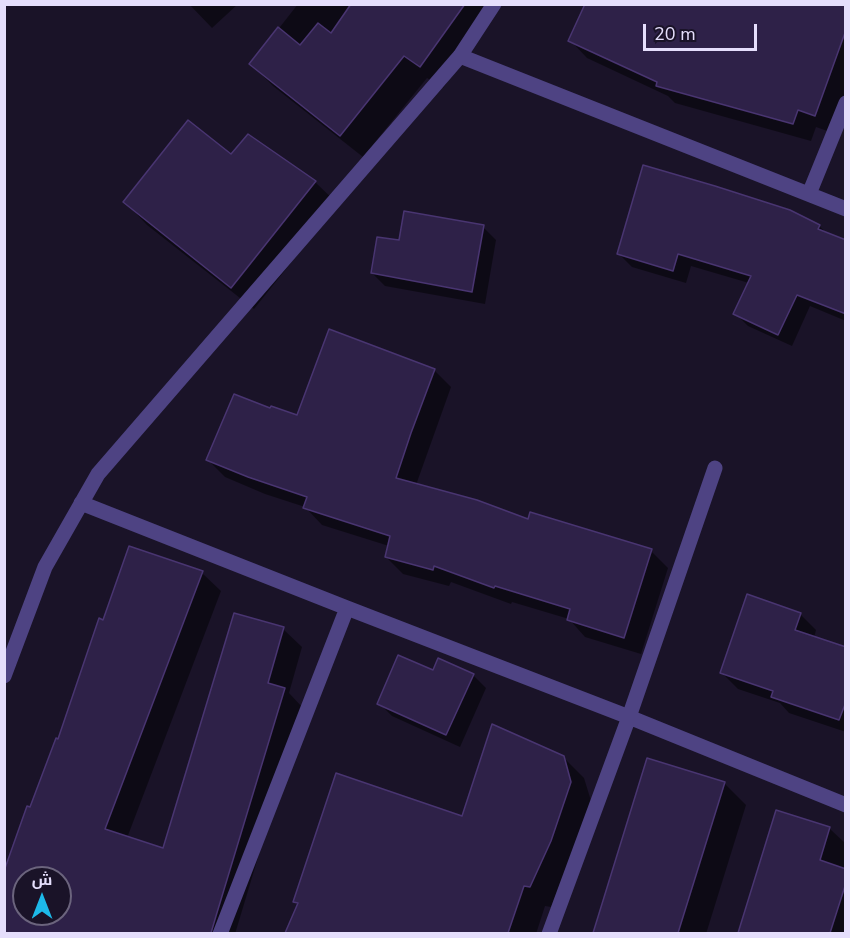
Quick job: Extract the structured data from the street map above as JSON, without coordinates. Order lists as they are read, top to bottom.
{
  "scale_bar": "20 m",
  "north": "top"
}
